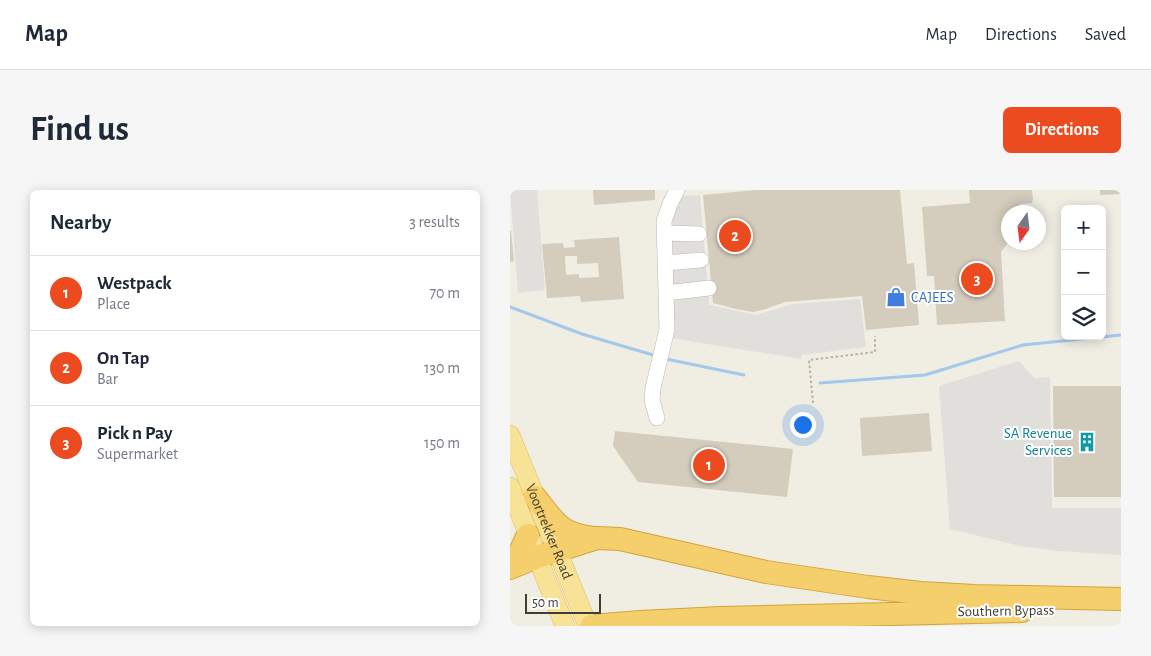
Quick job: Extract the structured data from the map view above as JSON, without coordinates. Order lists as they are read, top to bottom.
{
  "streets": {
    "highway": ["Southern Bypass"],
    "main road": ["Voortrekker Road"]
  },
  "crossings": [
    ["Voortrekker Road", "Southern Bypass"]
  ],
  "places": {
    "shop": ["CAJEES"],
    "building": ["SA Revenue Services"]
  },
  "scale_bar": "50 m",
  "north": "bottom",
  "page": {
    "header": "Map",
    "nav": ["Map", "Directions", "Saved"],
    "buttons": "Directions",
    "title": "Find us",
    "heading": ["Nearby", "3 results"],
    "map_buttons": ["+", "−"],
    "pins": ["2", "3", "1"],
    "list": [
      {
        "mark": "1",
        "name": "Westpack",
        "note": "Place",
        "value": "70 m"
      },
      {
        "mark": "2",
        "name": "On Tap",
        "note": "Bar",
        "value": "130 m"
      },
      {
        "mark": "3",
        "name": "Pick n Pay",
        "note": "Supermarket",
        "value": "150 m"
      }
    ],
    "scale": "50 m"
  }
}
